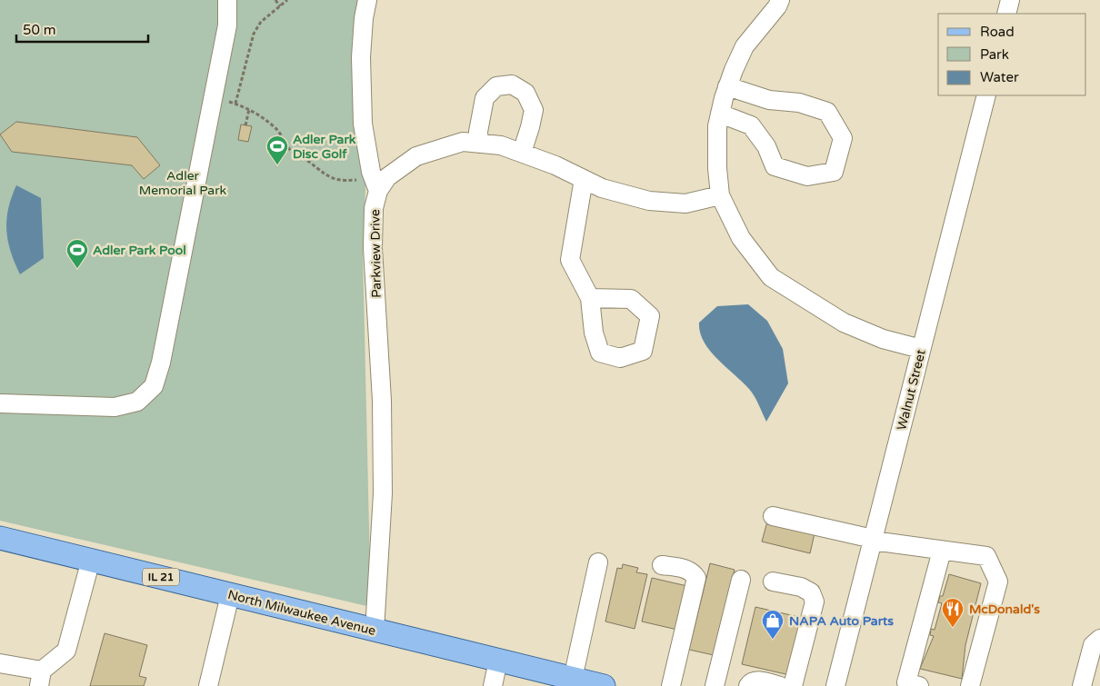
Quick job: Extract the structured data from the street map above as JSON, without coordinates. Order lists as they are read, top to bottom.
{
  "streets": {
    "main road": ["IL 21", "North Milwaukee Avenue"],
    "street": ["Parkview Drive", "Walnut Street"]
  },
  "crossings": [
    ["Parkview Drive", "North Milwaukee Avenue"]
  ],
  "parks": ["Adler Memorial Park"],
  "places": {
    "sports": ["Adler Park Disc Golf", "Adler Park Pool"],
    "restaurant": ["McDonald's"],
    "shop": ["NAPA Auto Parts"]
  },
  "legend": ["Road", "Park", "Water"],
  "scale_bar": "50 m"
}
